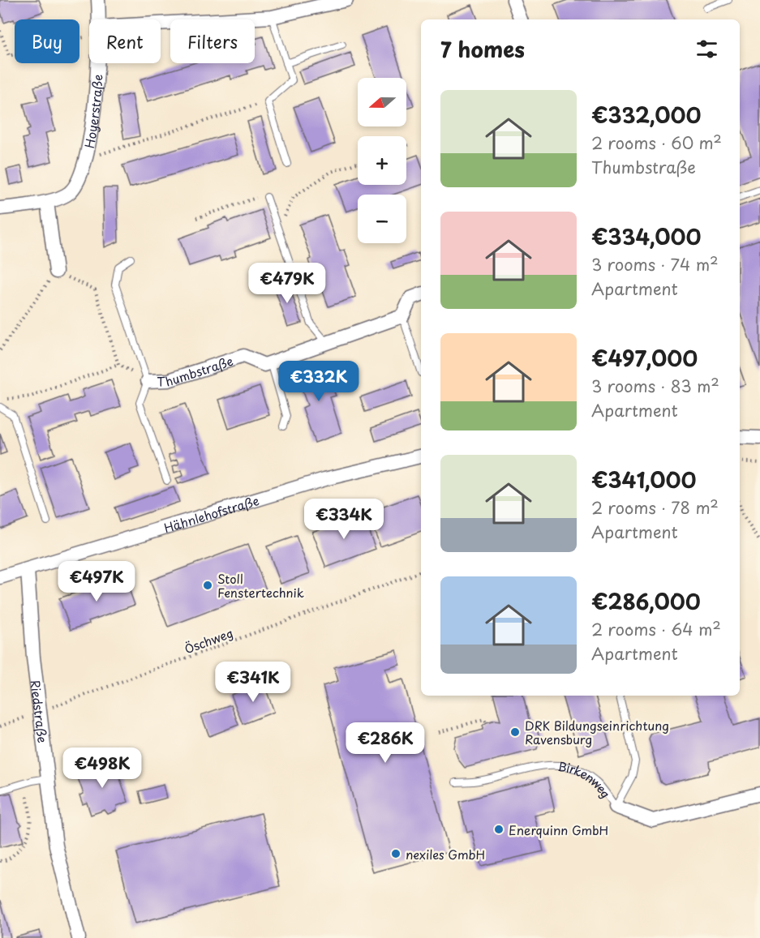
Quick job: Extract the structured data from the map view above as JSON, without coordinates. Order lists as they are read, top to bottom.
{
  "streets": {
    "street": [
      "Hoyerstraße",
      "Thumbstraße",
      "Hähnlehofstraße",
      "Riedstraße",
      "Birkenweg"
    ],
    "path": ["Öschweg"]
  },
  "crossings": [
    ["Hähnlehofstraße", "Riedstraße"],
    ["Öschweg", "Riedstraße"]
  ],
  "places": [
    "Stoll Fenstertechnik",
    "DRK Bildungseinrichtung Ravensburg",
    "Enerquinn GmbH",
    "nexiles GmbH"
  ],
  "north": "left",
  "page": {
    "chip": ["Buy", "Rent", "Filters"],
    "heading": "7 homes",
    "map_buttons": ["+", "−"],
    "list": [
      {
        "name": "€332,000",
        "note": "2 rooms · 60 m² · Thumbstraße"
      },
      {
        "name": "€334,000",
        "note": "3 rooms · 74 m² · Apartment"
      },
      {
        "name": "€497,000",
        "note": "3 rooms · 83 m² · Apartment"
      },
      {
        "name": "€341,000",
        "note": "2 rooms · 78 m² · Apartment"
      },
      {
        "name": "€286,000",
        "note": "2 rooms · 64 m² · Apartment"
      }
    ],
    "price": [
      "€479K",
      "€332K",
      "€334K",
      "€497K",
      "€341K",
      "€286K",
      "€498K"
    ]
  }
}
